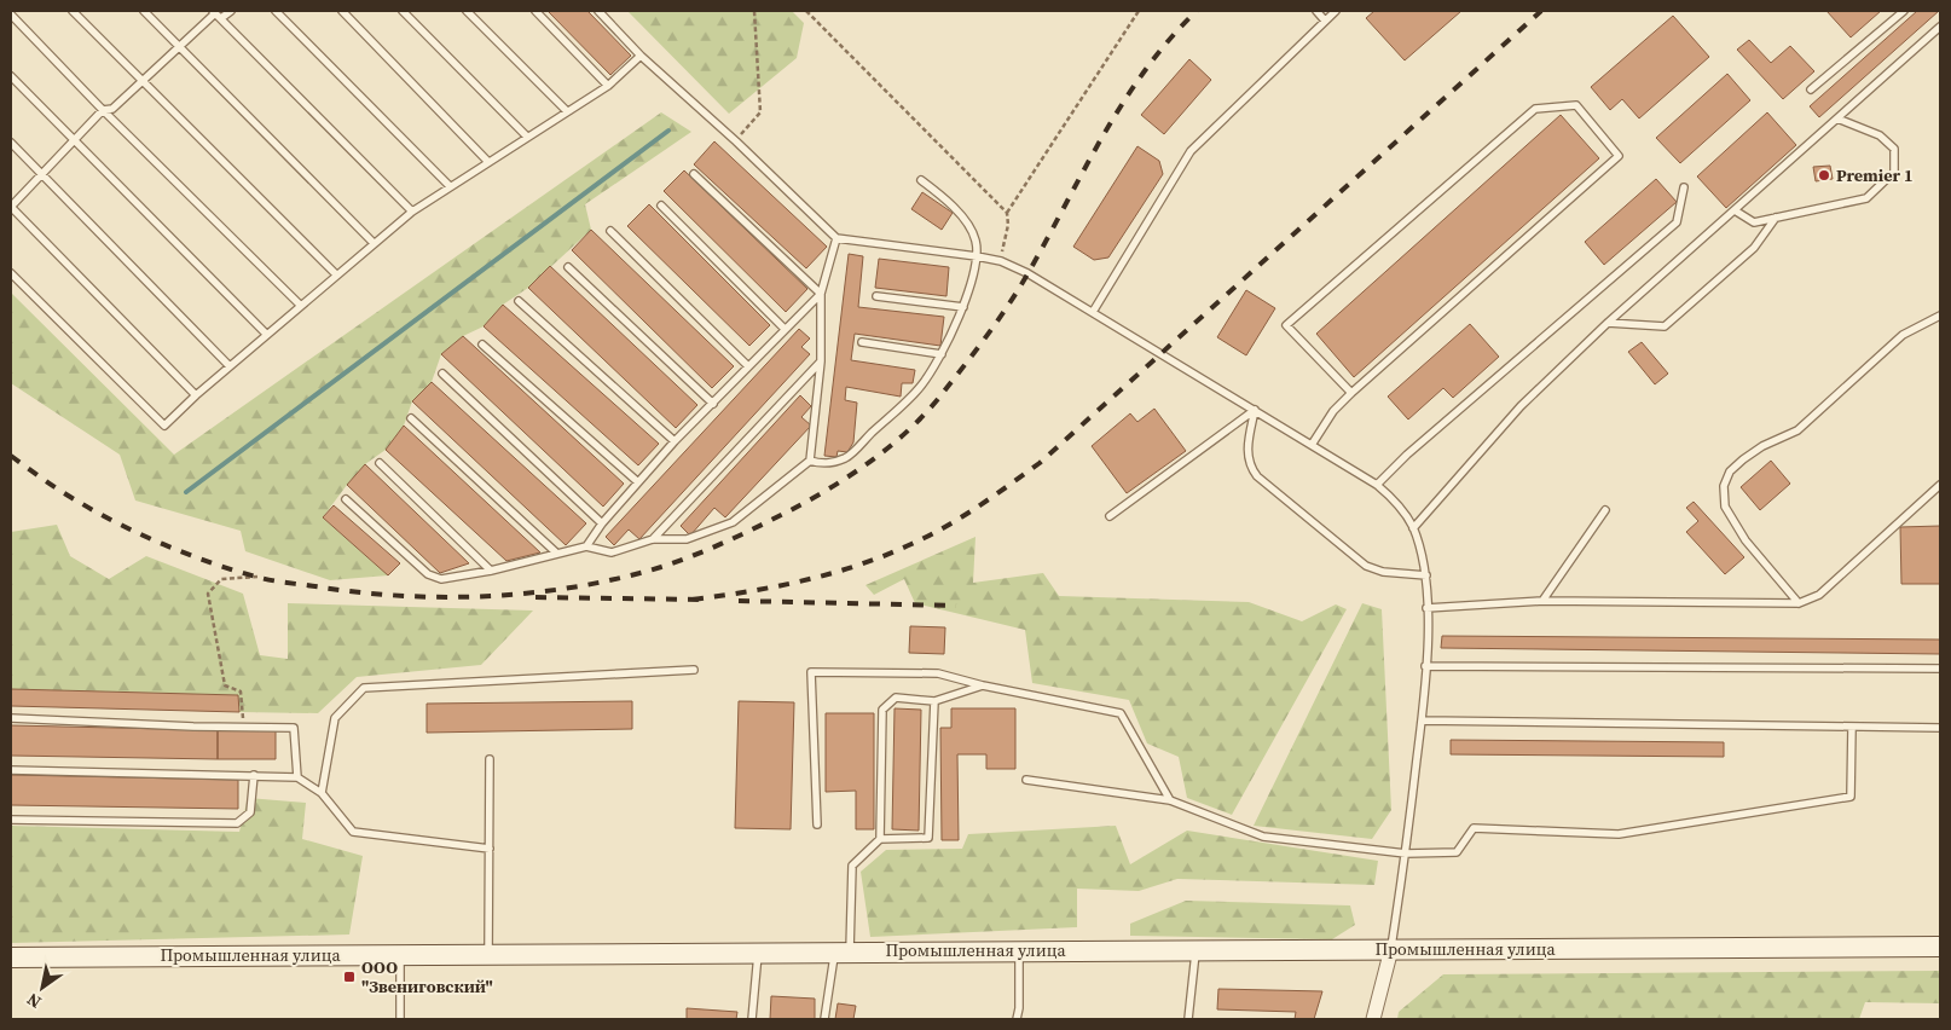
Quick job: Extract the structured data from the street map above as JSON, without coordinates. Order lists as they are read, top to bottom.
{
  "streets": {
    "street": ["Промышленная улица"]
  },
  "places": {
    "other": ["Premier 1"],
    "transit": ["ООО \"Звениговский\""]
  },
  "north": "bottom left"
}
